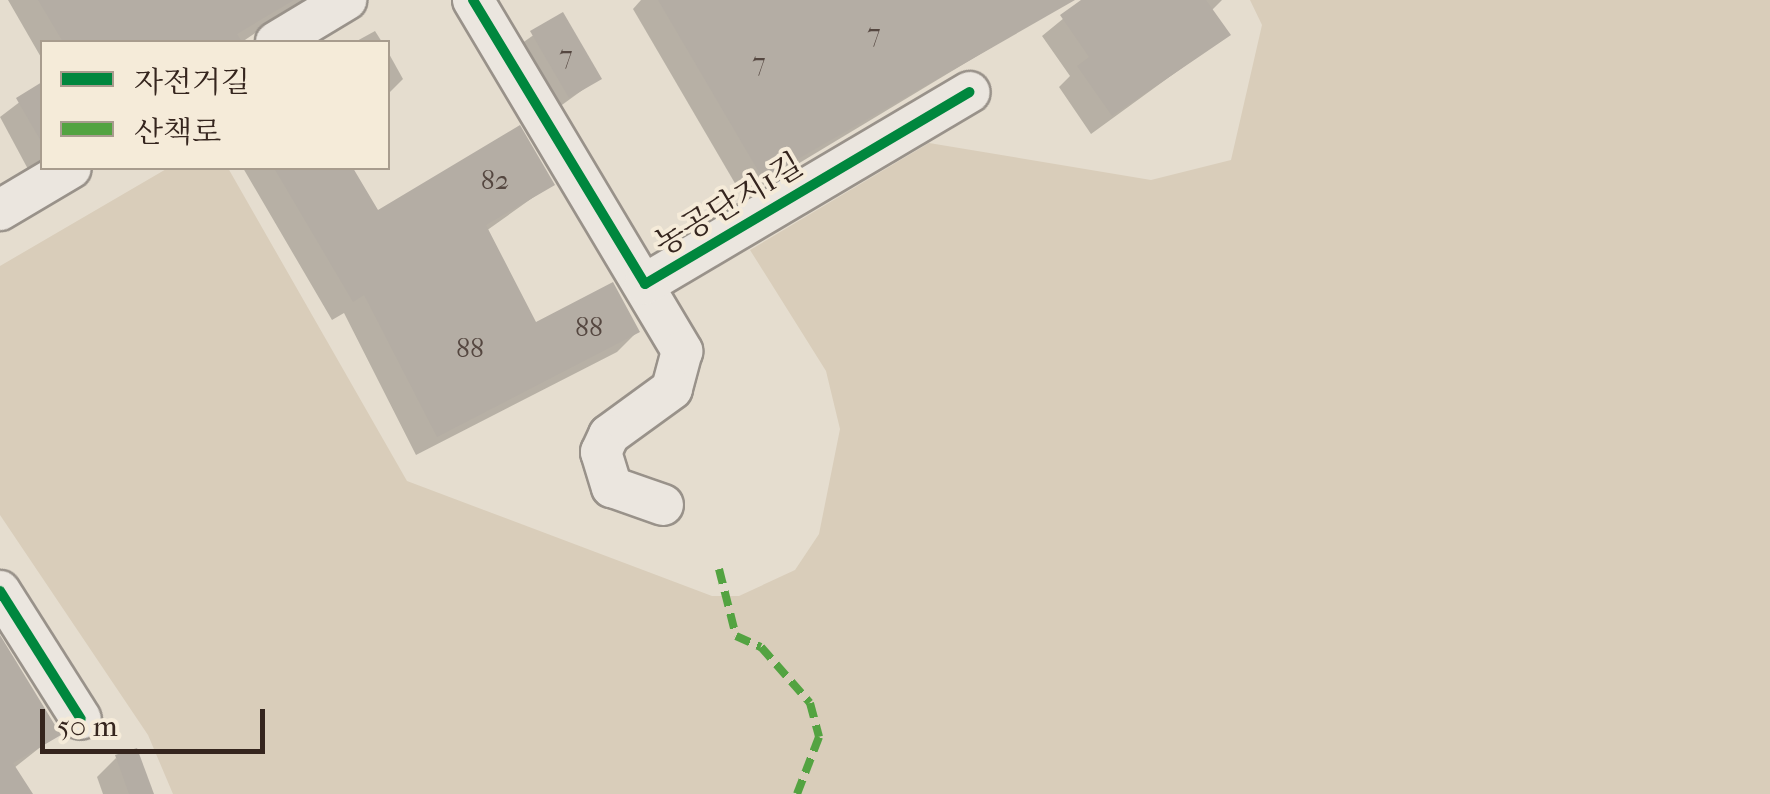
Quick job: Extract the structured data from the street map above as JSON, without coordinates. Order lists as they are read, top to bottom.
{
  "streets": {
    "street": ["농공단지1길"]
  },
  "house_numbers": [
    "7",
    "7",
    "7",
    "82",
    "88",
    "88"
  ],
  "legend": ["자전거길", "산책로"],
  "scale_bar": "50 m"
}
